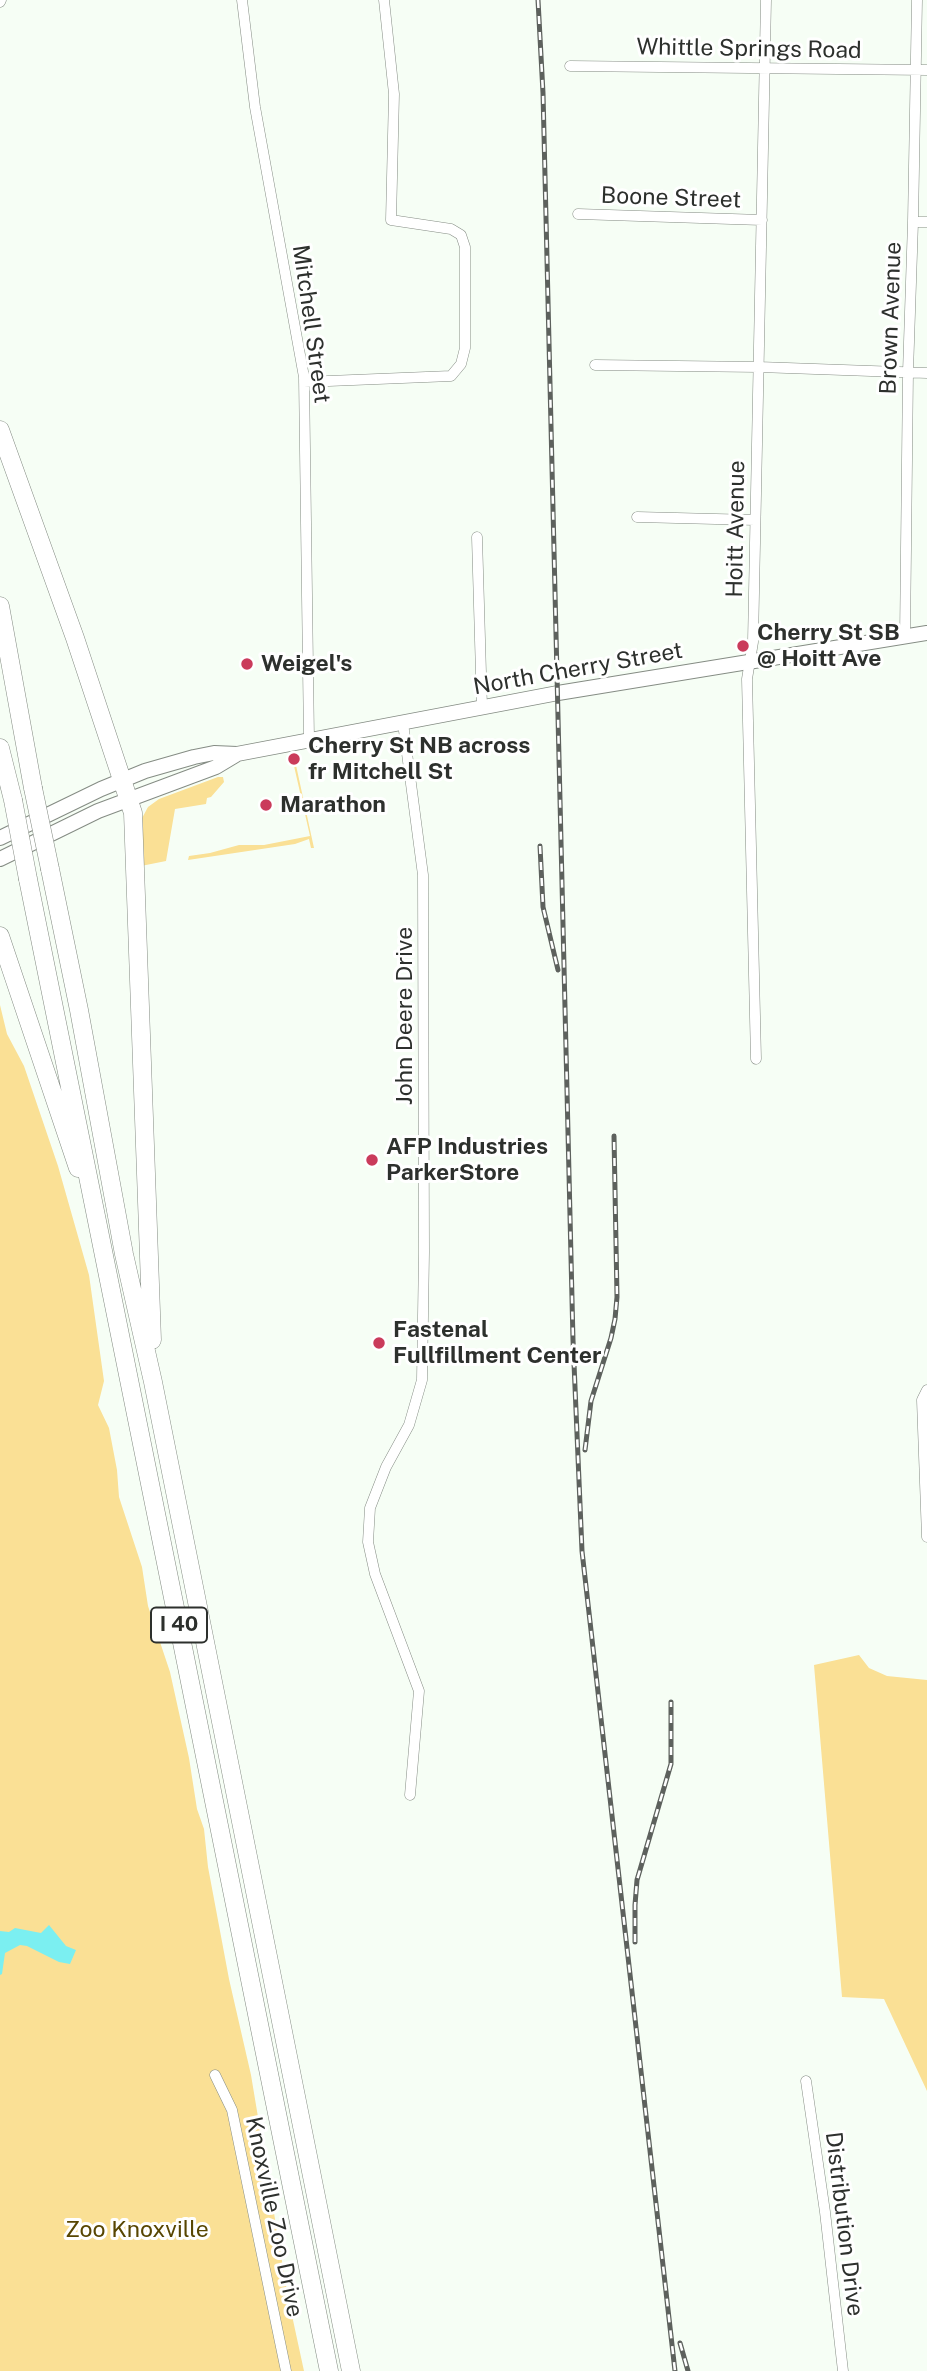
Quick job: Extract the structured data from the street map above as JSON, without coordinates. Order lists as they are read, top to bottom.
{
  "streets": {
    "highway": ["I 40"],
    "street": [
      "Whittle Springs Road",
      "Boone Street",
      "Brown Avenue",
      "Mitchell Street",
      "Hoitt Avenue",
      "North Cherry Street",
      "John Deere Drive",
      "Knoxville Zoo Drive",
      "Distribution Drive"
    ]
  },
  "crossings": [
    ["Whittle Springs Road", "Brown Avenue"],
    ["Whittle Springs Road", "Hoitt Avenue"],
    ["Boone Street", "Hoitt Avenue"],
    ["Brown Avenue", "North Cherry Street"],
    ["Mitchell Street", "North Cherry Street"],
    ["Hoitt Avenue", "North Cherry Street"],
    ["North Cherry Street", "John Deere Drive"]
  ],
  "parks": ["Zoo Knoxville"],
  "places": [
    "Cherry St SB @ Hoitt Ave",
    "Weigel's",
    "Cherry St NB across fr Mitchell St",
    "Marathon",
    "AFP Industries ParkerStore",
    "Fastenal Fullfillment Center"
  ]
}
